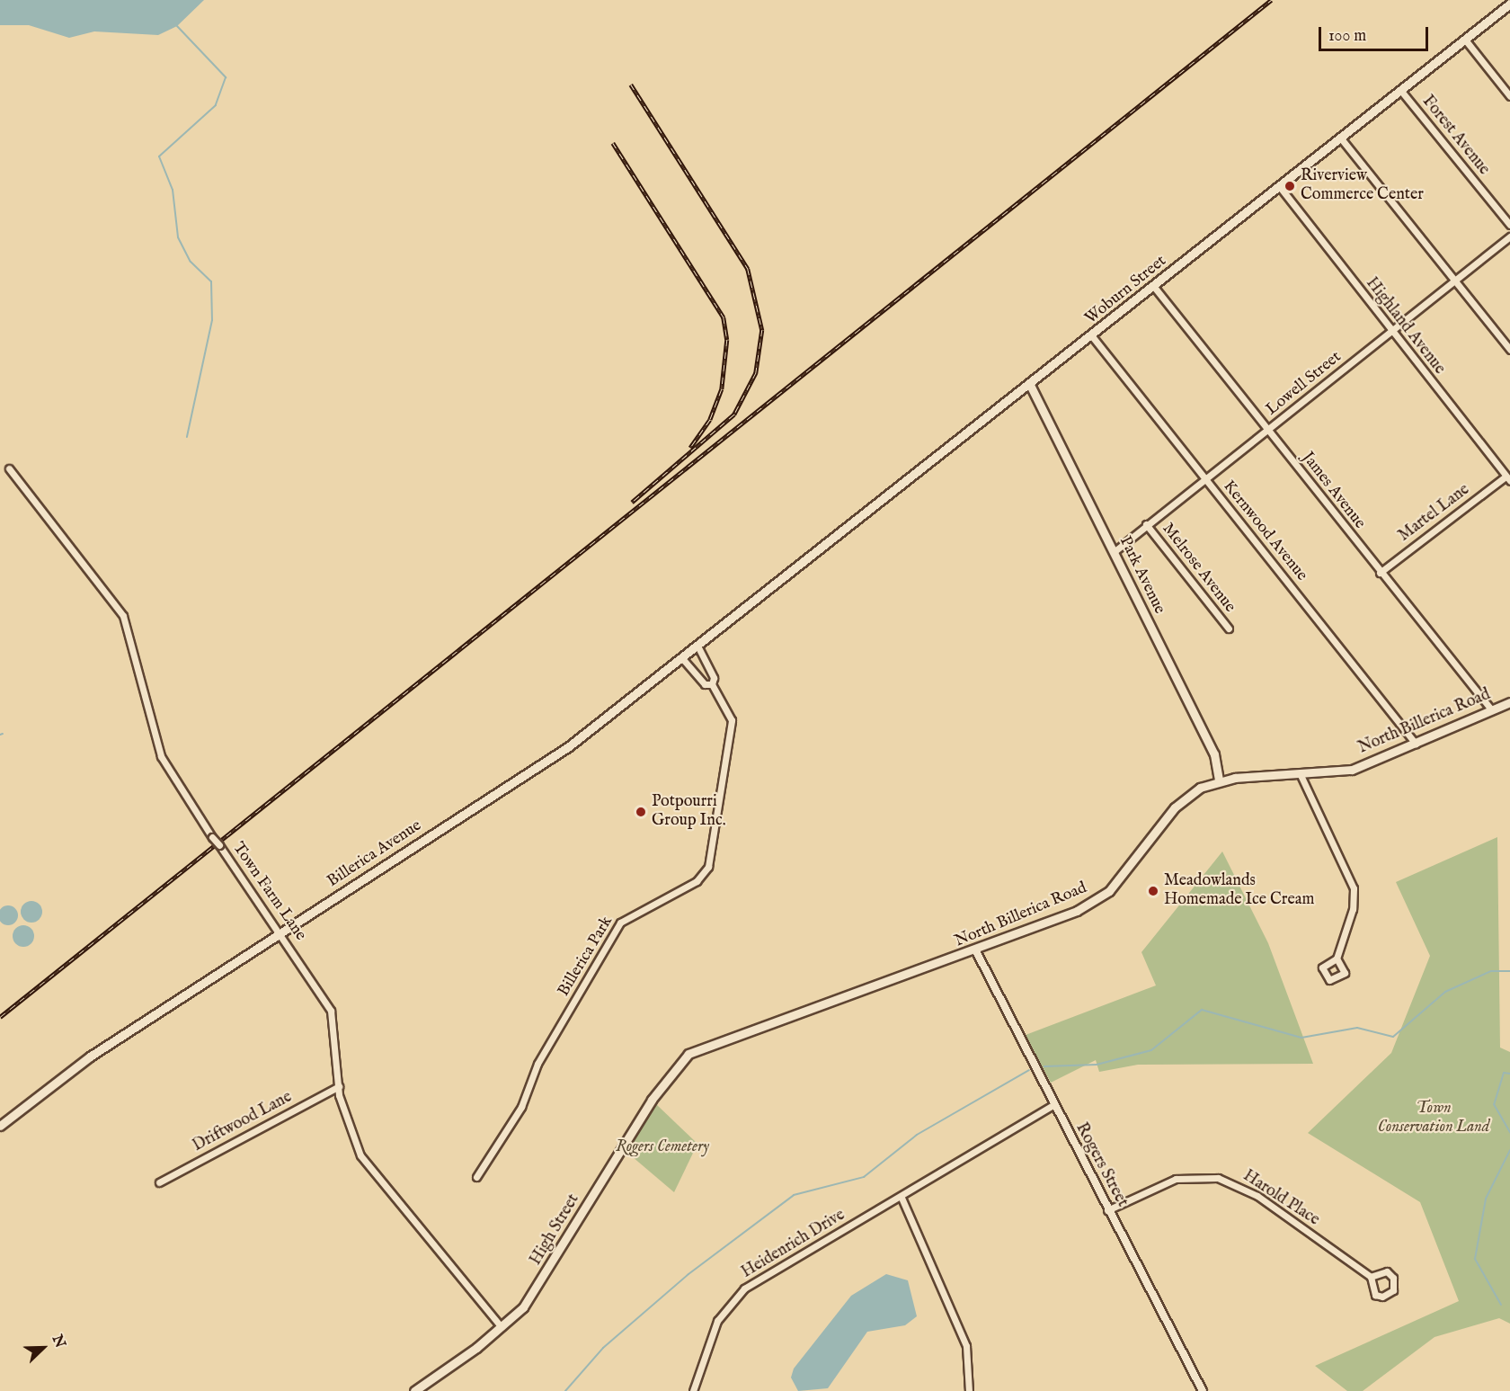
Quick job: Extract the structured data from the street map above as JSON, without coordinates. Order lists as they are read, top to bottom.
{
  "streets": {
    "main road": [
      "Woburn Street",
      "Park Avenue",
      "North Billerica Road",
      "Billerica Avenue",
      "High Street"
    ],
    "street": [
      "Forest Avenue",
      "Highland Avenue",
      "Lowell Street",
      "James Avenue",
      "Martel Lane",
      "Kernwood Avenue",
      "Melrose Avenue",
      "Town Farm Lane",
      "Billerica Park",
      "Driftwood Lane",
      "Rogers Street",
      "Harold Place",
      "Heidenrich Drive"
    ]
  },
  "crossings": [
    ["Forest Avenue", "Woburn Street"],
    ["Woburn Street", "Highland Avenue"],
    ["Woburn Street", "James Avenue"],
    ["Woburn Street", "Kernwood Avenue"],
    ["Woburn Street", "Park Avenue"],
    ["Woburn Street", "Billerica Avenue"],
    ["Highland Avenue", "Lowell Street"],
    ["Highland Avenue", "Martel Lane"],
    ["Lowell Street", "James Avenue"],
    ["Lowell Street", "Kernwood Avenue"],
    ["Lowell Street", "Melrose Avenue"],
    ["Lowell Street", "Park Avenue"],
    ["James Avenue", "Martel Lane"],
    ["James Avenue", "North Billerica Road"],
    ["Kernwood Avenue", "North Billerica Road"],
    ["Park Avenue", "North Billerica Road"],
    ["North Billerica Road", "Rogers Street"],
    ["North Billerica Road", "High Street"],
    ["Billerica Avenue", "Town Farm Lane"],
    ["Billerica Avenue", "Billerica Park"],
    ["Town Farm Lane", "Driftwood Lane"],
    ["Town Farm Lane", "High Street"],
    ["Rogers Street", "Harold Place"],
    ["Rogers Street", "Heidenrich Drive"]
  ],
  "parks": ["Town Conservation Land", "Rogers Cemetery"],
  "places": ["Riverview Commerce Center", "Potpourri Group Inc.", "Meadowlands Homemade Ice Cream"],
  "scale_bar": "100 m",
  "north": "top right"
}
